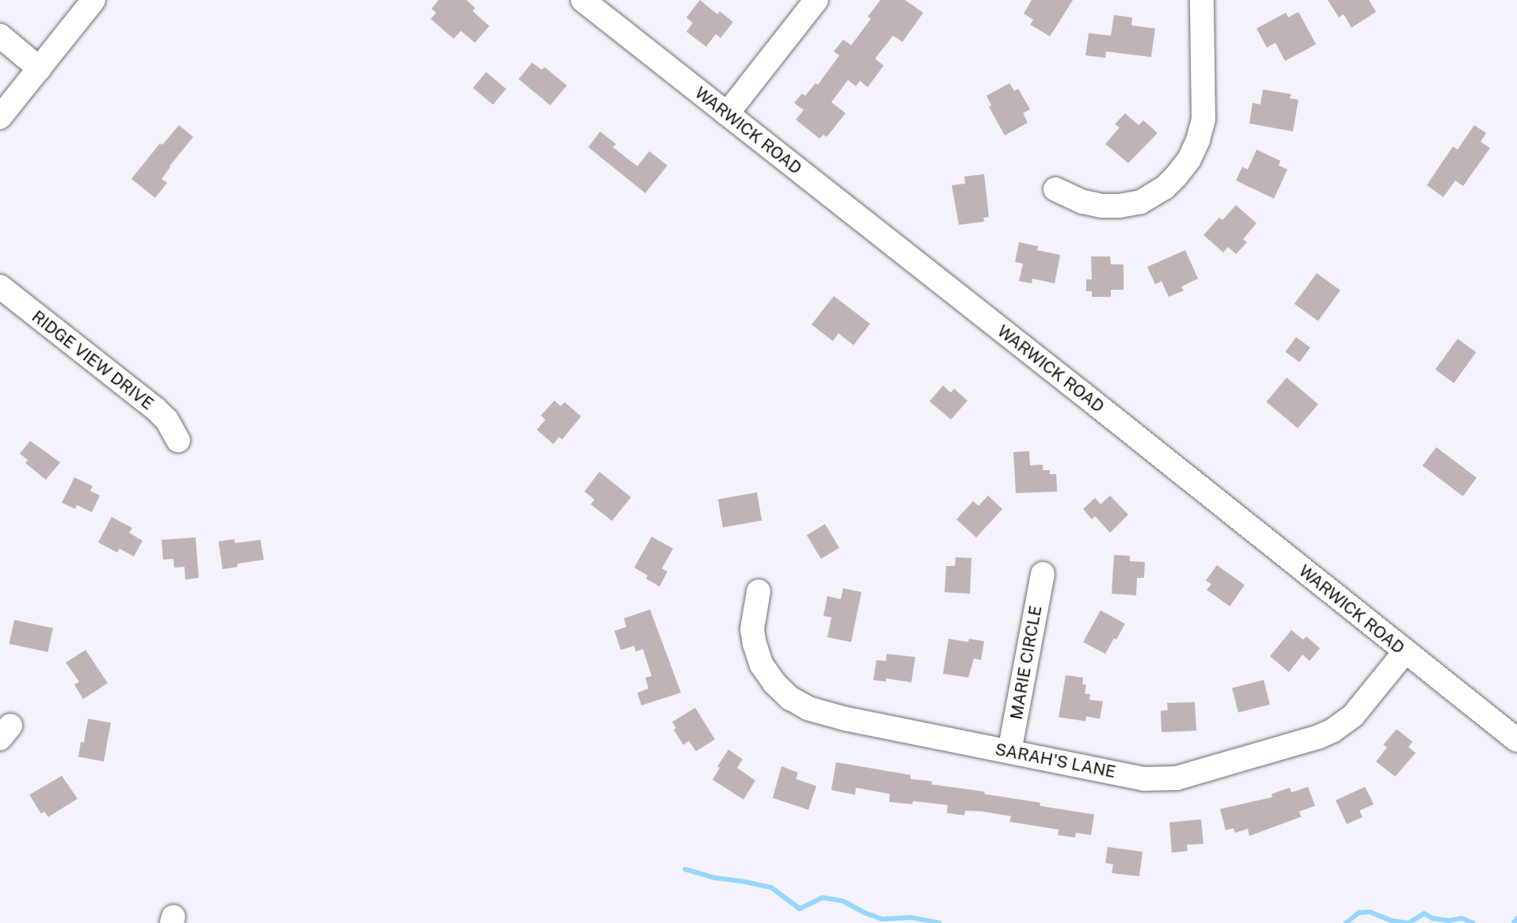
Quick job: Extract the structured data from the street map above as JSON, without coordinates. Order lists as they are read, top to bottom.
{
  "streets": {
    "street": [
      "WARWICK ROAD",
      "RIDGE VIEW DRIVE",
      "MARIE CIRCLE",
      "SARAH'S LANE"
    ]
  },
  "crossings": [
    ["WARWICK ROAD", "SARAH'S LANE"],
    ["MARIE CIRCLE", "SARAH'S LANE"]
  ]
}
